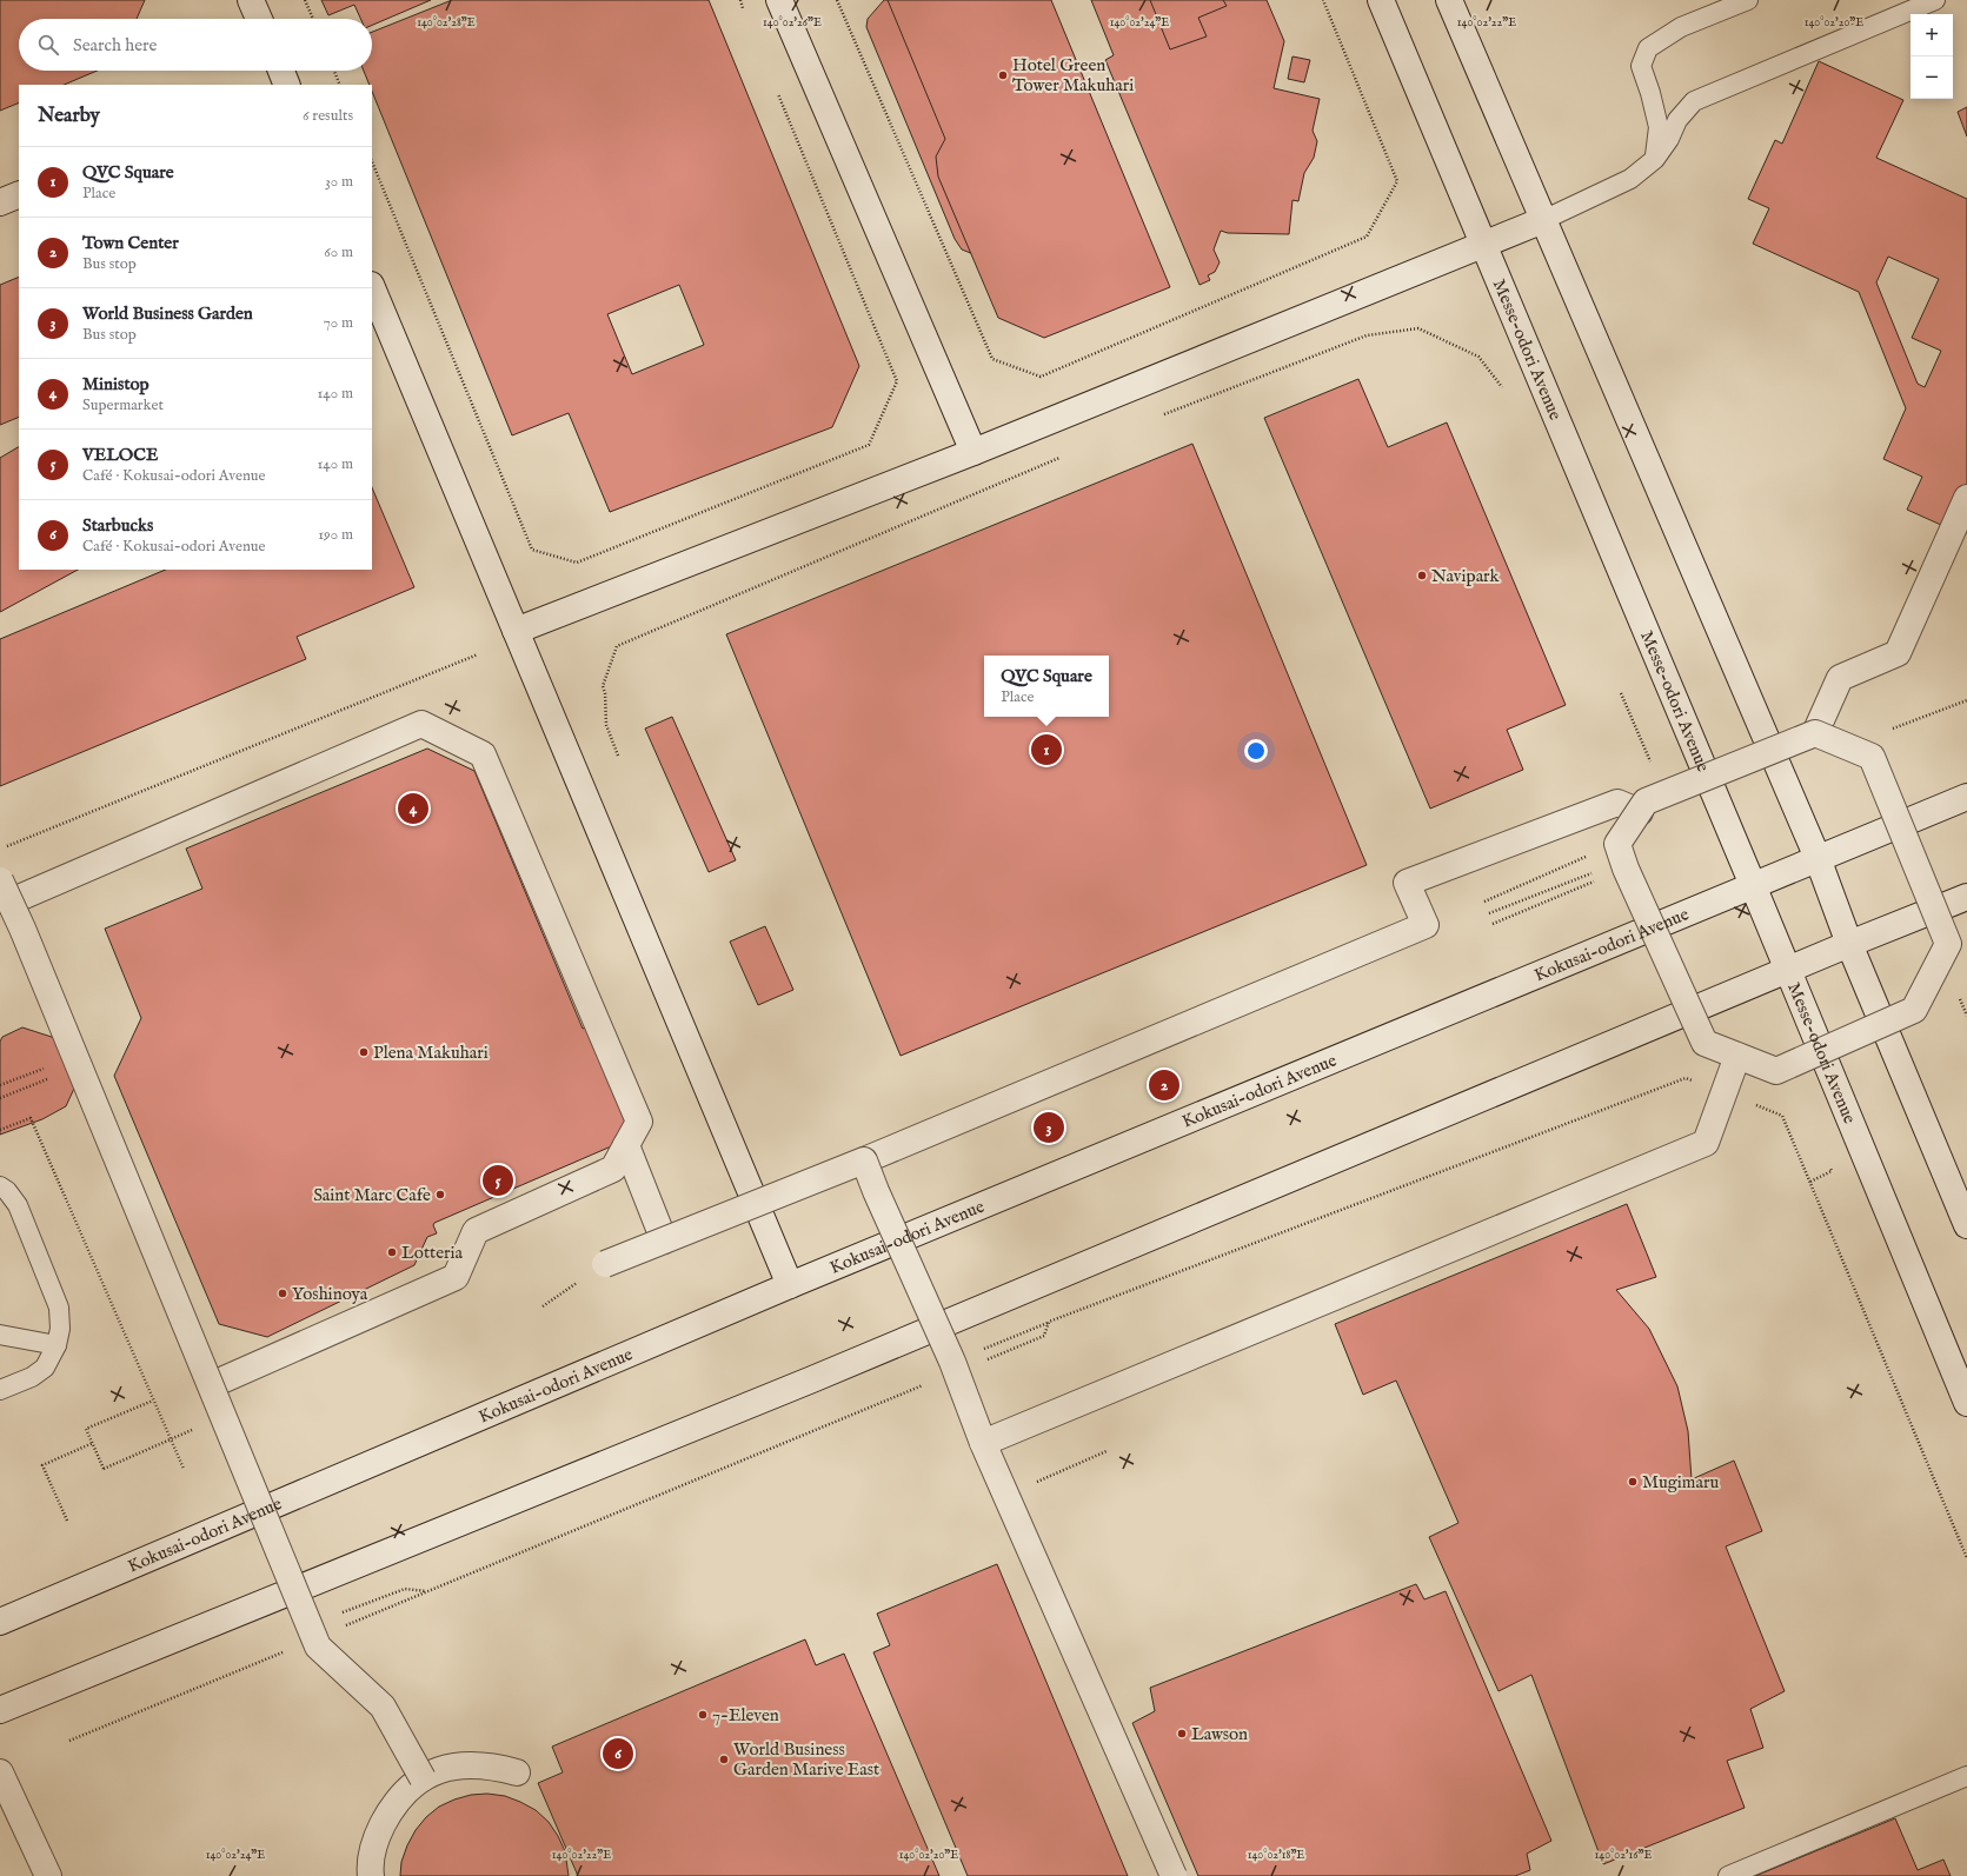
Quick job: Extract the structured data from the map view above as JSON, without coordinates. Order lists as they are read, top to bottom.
{
  "streets": {
    "street": ["Messe-odori Avenue", "Kokusai-odori Avenue"]
  },
  "crossings": [
    ["Messe-odori Avenue", "Kokusai-odori Avenue"]
  ],
  "places": [
    "Hotel Green Tower Makuhari",
    "Navipark",
    "Plena Makuhari",
    "Saint Marc Cafe",
    "Lotteria",
    "Yoshinoya",
    "Mugimaru",
    "7-Eleven",
    "Lawson",
    "World Business Garden Marive East"
  ],
  "page": {
    "map_buttons": ["+", "−"],
    "search": "Search here",
    "heading": ["Nearby", "6 results"],
    "list": [
      {
        "mark": "1",
        "name": "QVC Square",
        "note": "Place",
        "value": "30 m"
      },
      {
        "mark": "2",
        "name": "Town Center",
        "note": "Bus stop",
        "value": "60 m"
      },
      {
        "mark": "3",
        "name": "World Business Garden",
        "note": "Bus stop",
        "value": "70 m"
      },
      {
        "mark": "4",
        "name": "Ministop",
        "note": "Supermarket",
        "value": "140 m"
      },
      {
        "mark": "5",
        "name": "VELOCE",
        "note": "Café · Kokusai-odori Avenue",
        "value": "140 m"
      },
      {
        "mark": "6",
        "name": "Starbucks",
        "note": "Café · Kokusai-odori Avenue",
        "value": "190 m"
      }
    ],
    "popup": ["QVC Square", "Place"],
    "pins": [
      "1",
      "4",
      "2",
      "3",
      "5",
      "6"
    ]
  },
  "coordinates": [
    "140°02'28\"E",
    "140°02'26\"E",
    "140°02'24\"E",
    "140°02'22\"E",
    "140°02'20\"E",
    "140°02'18\"E",
    "140°02'16\"E"
  ]
}
